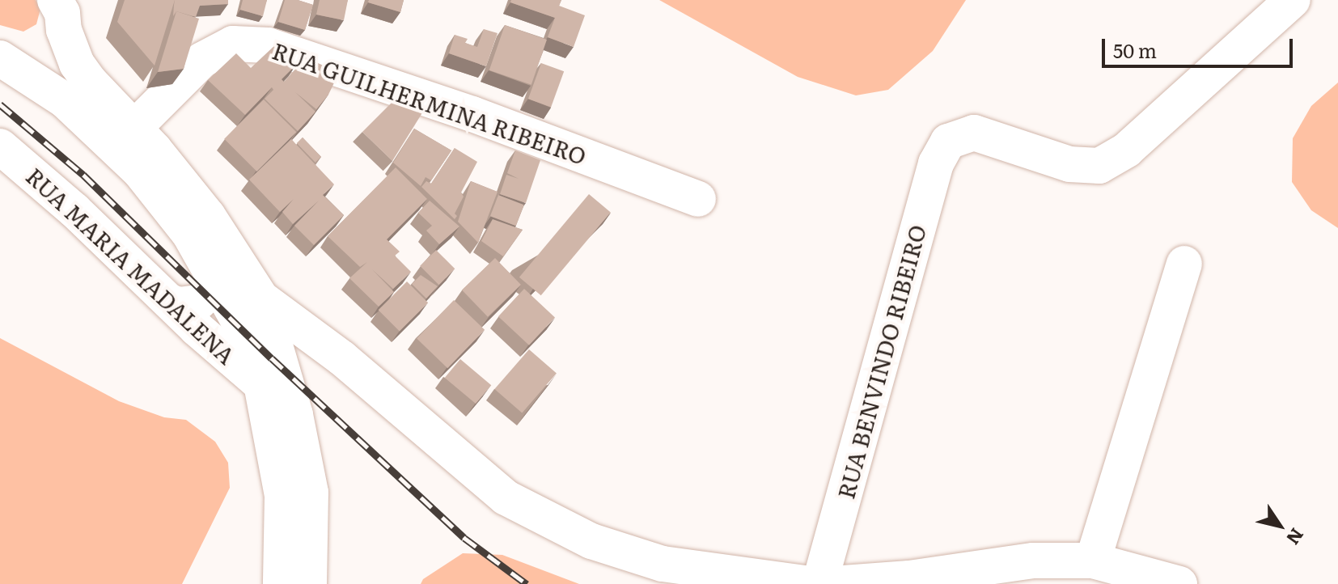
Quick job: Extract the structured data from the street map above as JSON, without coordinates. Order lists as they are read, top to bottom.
{
  "streets": {
    "street": ["RUA GUILHERMINA RIBEIRO", "RUA MARIA MADALENA", "RUA BENVINDO RIBEIRO"]
  },
  "scale_bar": "50 m",
  "north": "bottom right"
}
